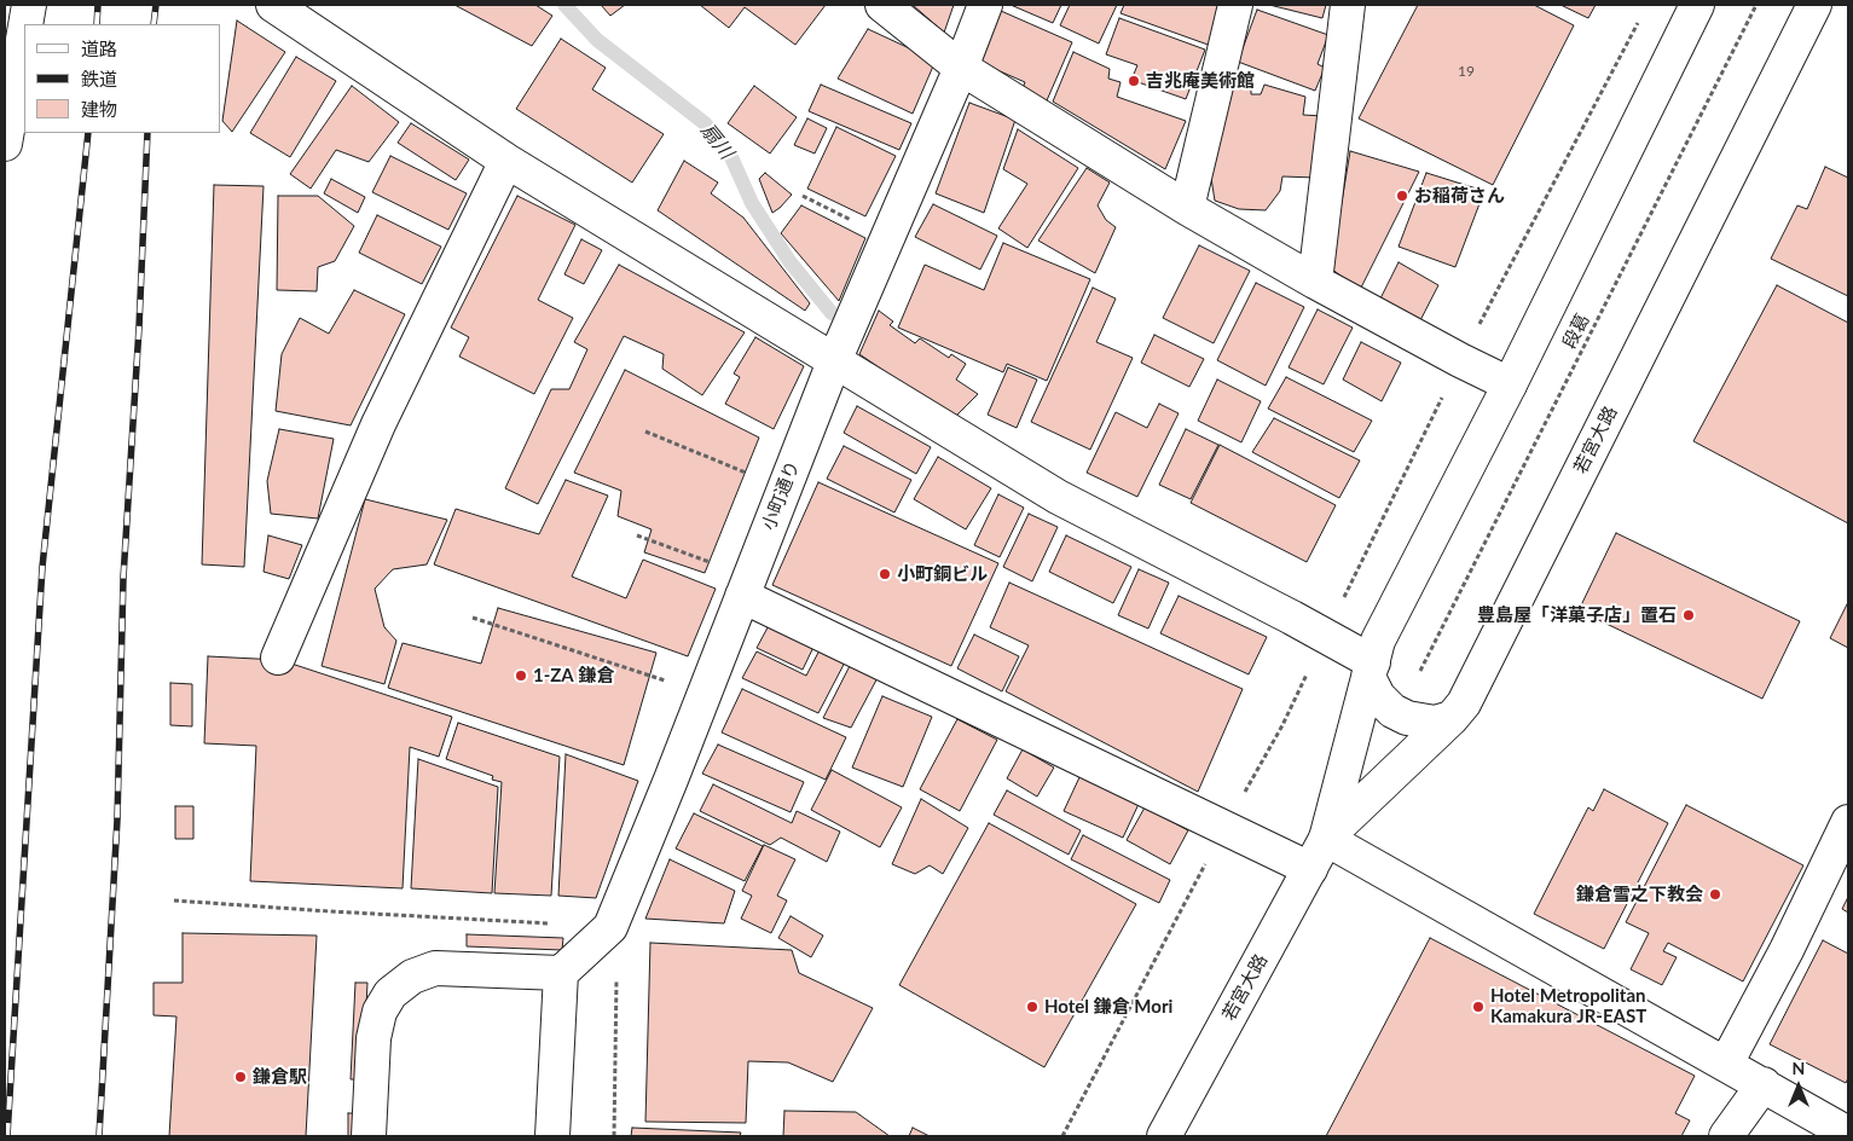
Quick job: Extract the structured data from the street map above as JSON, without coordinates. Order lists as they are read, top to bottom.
{
  "streets": {
    "street": ["若宮大路", "小町通り"],
    "path": ["段葛"]
  },
  "water": ["扇川"],
  "places": [
    "吉兆庵美術館",
    "お稲荷さん",
    "小町銅ビル",
    "豊島屋「洋菓子店」置石",
    "1-ZA 鎌倉",
    "鎌倉雪之下教会",
    "Hotel 鎌倉 Mori",
    "Hotel Metropolitan Kamakura JR-EAST",
    "鎌倉駅"
  ],
  "house_numbers": ["19"],
  "legend": ["道路", "鉄道", "建物"],
  "north": "top"
}
